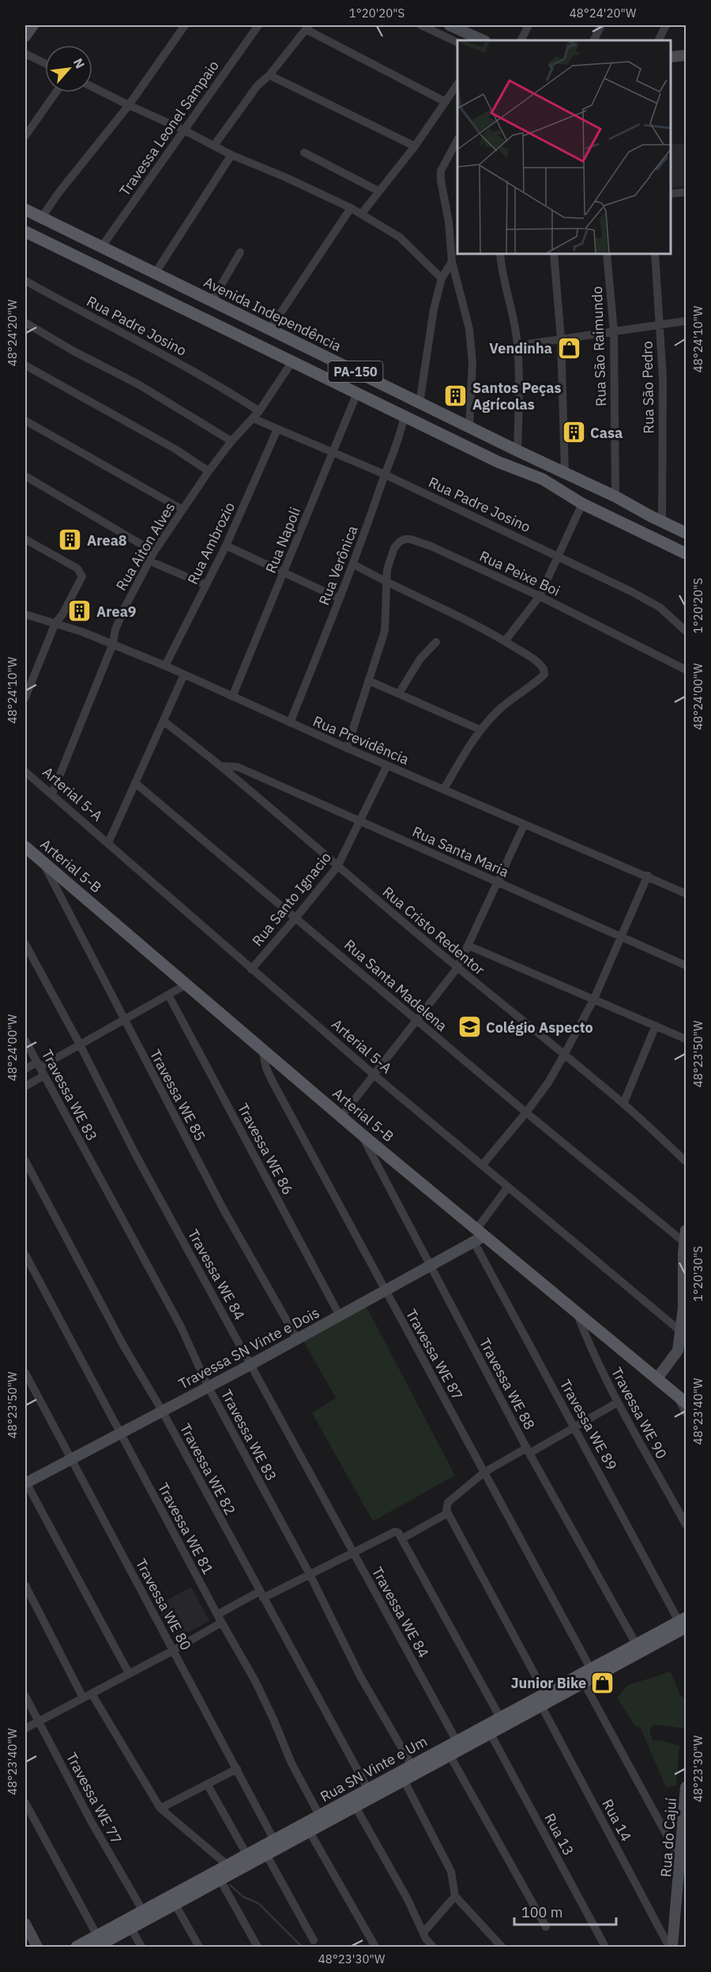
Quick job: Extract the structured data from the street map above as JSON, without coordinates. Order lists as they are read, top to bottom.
{
  "streets": {
    "main road": [
      "Avenida Independência",
      "PA-150",
      "Arterial 5-B",
      "Rua SN Vinte e Um"
    ],
    "street": [
      "Travessa Leonel Sampaio",
      "Rua Padre Josino",
      "Rua São Raimundo",
      "Rua São Pedro",
      "Rua Napoli",
      "Rua Ambrozio",
      "Rua Aiton Alves",
      "Rua Verônica",
      "Rua Peixe Boi",
      "Rua Previdência",
      "Arterial 5-A",
      "Rua Santa Maria",
      "Rua Santo Ignacio",
      "Rua Cristo Redentor",
      "Rua Santa Madelena",
      "Travessa WE 83",
      "Travessa WE 85",
      "Travessa WE 86",
      "Travessa WE 84",
      "Travessa SN Vinte e Dois",
      "Travessa WE 87",
      "Travessa WE 88",
      "Travessa WE 90",
      "Travessa WE 89",
      "Travessa WE 82",
      "Travessa WE 81",
      "Travessa WE 80",
      "Travessa WE 77",
      "Rua 14",
      "Rua 13",
      "Rua do Cajuí"
    ]
  },
  "crossings": [
    ["Travessa Leonel Sampaio", "Avenida Independência"],
    ["Avenida Independência", "Rua São Raimundo"],
    ["Avenida Independência", "Rua São Pedro"],
    ["Rua Padre Josino", "Rua Napoli"],
    ["Rua Padre Josino", "Rua Ambrozio"],
    ["Rua Padre Josino", "Rua Aiton Alves"],
    ["Rua Padre Josino", "Rua Verônica"],
    ["PA-150", "Rua Napoli"],
    ["PA-150", "Rua Aiton Alves"],
    ["PA-150", "Rua Verônica"],
    ["Rua Napoli", "Rua Previdência"],
    ["Rua Ambrozio", "Rua Previdência"],
    ["Rua Aiton Alves", "Rua Previdência"],
    ["Rua Aiton Alves", "Arterial 5-A"],
    ["Rua Verônica", "Rua Previdência"],
    ["Rua Previdência", "Rua Santo Ignacio"],
    ["Arterial 5-A", "Rua Santo Ignacio"],
    ["Rua Santa Maria", "Rua Santo Ignacio"],
    ["Rua Santa Maria", "Rua Cristo Redentor"],
    ["Arterial 5-B", "Travessa WE 85"],
    ["Arterial 5-B", "Travessa SN Vinte e Dois"],
    ["Arterial 5-B", "Travessa WE 87"],
    ["Arterial 5-B", "Travessa WE 88"],
    ["Arterial 5-B", "Travessa WE 90"],
    ["Arterial 5-B", "Travessa WE 89"],
    ["Rua Santo Ignacio", "Rua Cristo Redentor"],
    ["Rua Santo Ignacio", "Rua Santa Madelena"],
    ["Travessa WE 83", "Travessa SN Vinte e Dois"],
    ["Travessa WE 83", "Rua SN Vinte e Um"],
    ["Travessa WE 85", "Travessa SN Vinte e Dois"],
    ["Travessa WE 86", "Travessa SN Vinte e Dois"],
    ["Travessa WE 84", "Travessa SN Vinte e Dois"],
    ["Travessa WE 84", "Rua SN Vinte e Um"],
    ["Travessa SN Vinte e Dois", "Travessa WE 87"],
    ["Travessa SN Vinte e Dois", "Travessa WE 88"],
    ["Travessa SN Vinte e Dois", "Travessa WE 89"],
    ["Travessa SN Vinte e Dois", "Travessa WE 82"],
    ["Travessa SN Vinte e Dois", "Travessa WE 81"],
    ["Travessa SN Vinte e Dois", "Travessa WE 80"],
    ["Travessa WE 87", "Rua SN Vinte e Um"],
    ["Travessa WE 88", "Rua SN Vinte e Um"],
    ["Travessa WE 89", "Rua SN Vinte e Um"],
    ["Travessa WE 82", "Rua SN Vinte e Um"],
    ["Travessa WE 81", "Rua SN Vinte e Um"],
    ["Travessa WE 80", "Rua SN Vinte e Um"],
    ["Rua SN Vinte e Um", "Travessa WE 77"],
    ["Rua SN Vinte e Um", "Rua 14"],
    ["Rua SN Vinte e Um", "Rua 13"]
  ],
  "places": {
    "shop": ["Vendinha", "Junior Bike"],
    "building": [
      "Santos Peças Agrícolas",
      "Casa",
      "Area8",
      "Area9"
    ],
    "school or university": ["Colégio Aspecto"]
  },
  "scale_bar": "100 m",
  "north": "top right",
  "coordinates": [
    "1°20'20\"S",
    "48°24'20\"W",
    "48°24'10\"W",
    "48°24'00\"W",
    "48°23'50\"W",
    "1°20'30\"S",
    "48°23'40\"W",
    "48°23'30\"W"
  ]
}
